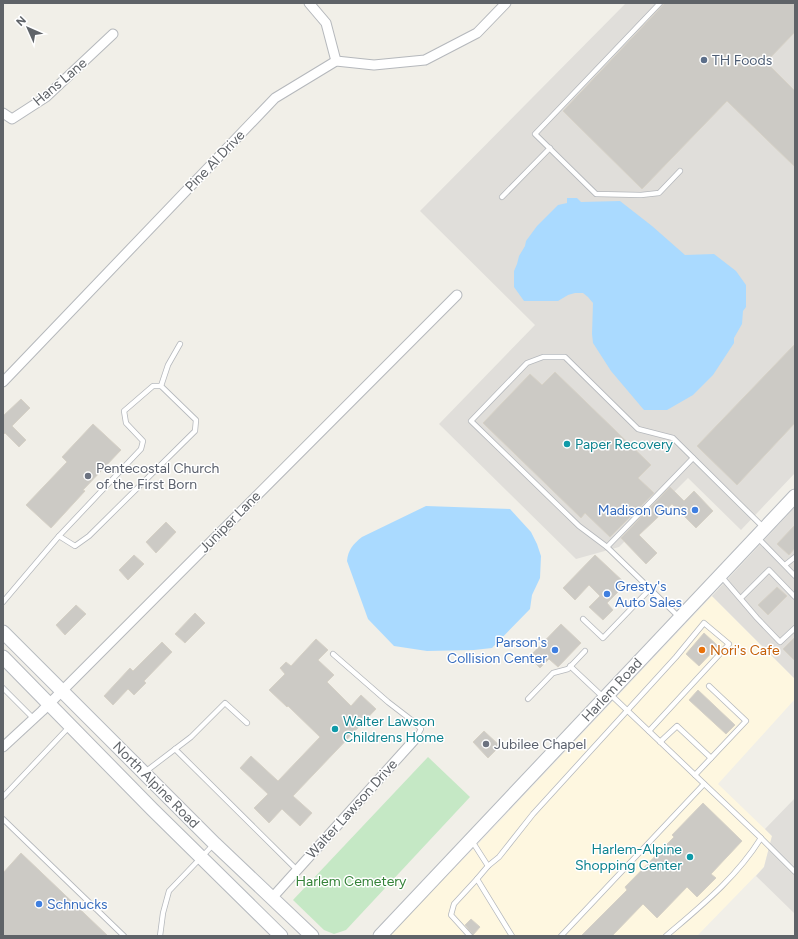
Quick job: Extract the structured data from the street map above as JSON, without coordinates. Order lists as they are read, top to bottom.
{
  "streets": {
    "main road": ["Harlem Road", "North Alpine Road"],
    "street": [
      "Hans Lane",
      "Pine Al Drive",
      "Juniper Lane",
      "Walter Lawson Drive"
    ]
  },
  "crossings": [
    ["Juniper Lane", "North Alpine Road"],
    ["North Alpine Road", "Walter Lawson Drive"]
  ],
  "parks": ["Harlem Cemetery"],
  "places": [
    "TH Foods",
    "Paper Recovery",
    "Pentecostal Church of the First Born",
    "Madison Guns",
    "Gresty's Auto Sales",
    "Parson's Collision Center",
    "Nori's Cafe",
    "Walter Lawson Childrens Home",
    "Jubilee Chapel",
    "Harlem-Alpine Shopping Center",
    "Schnucks"
  ],
  "north": "top left"
}
